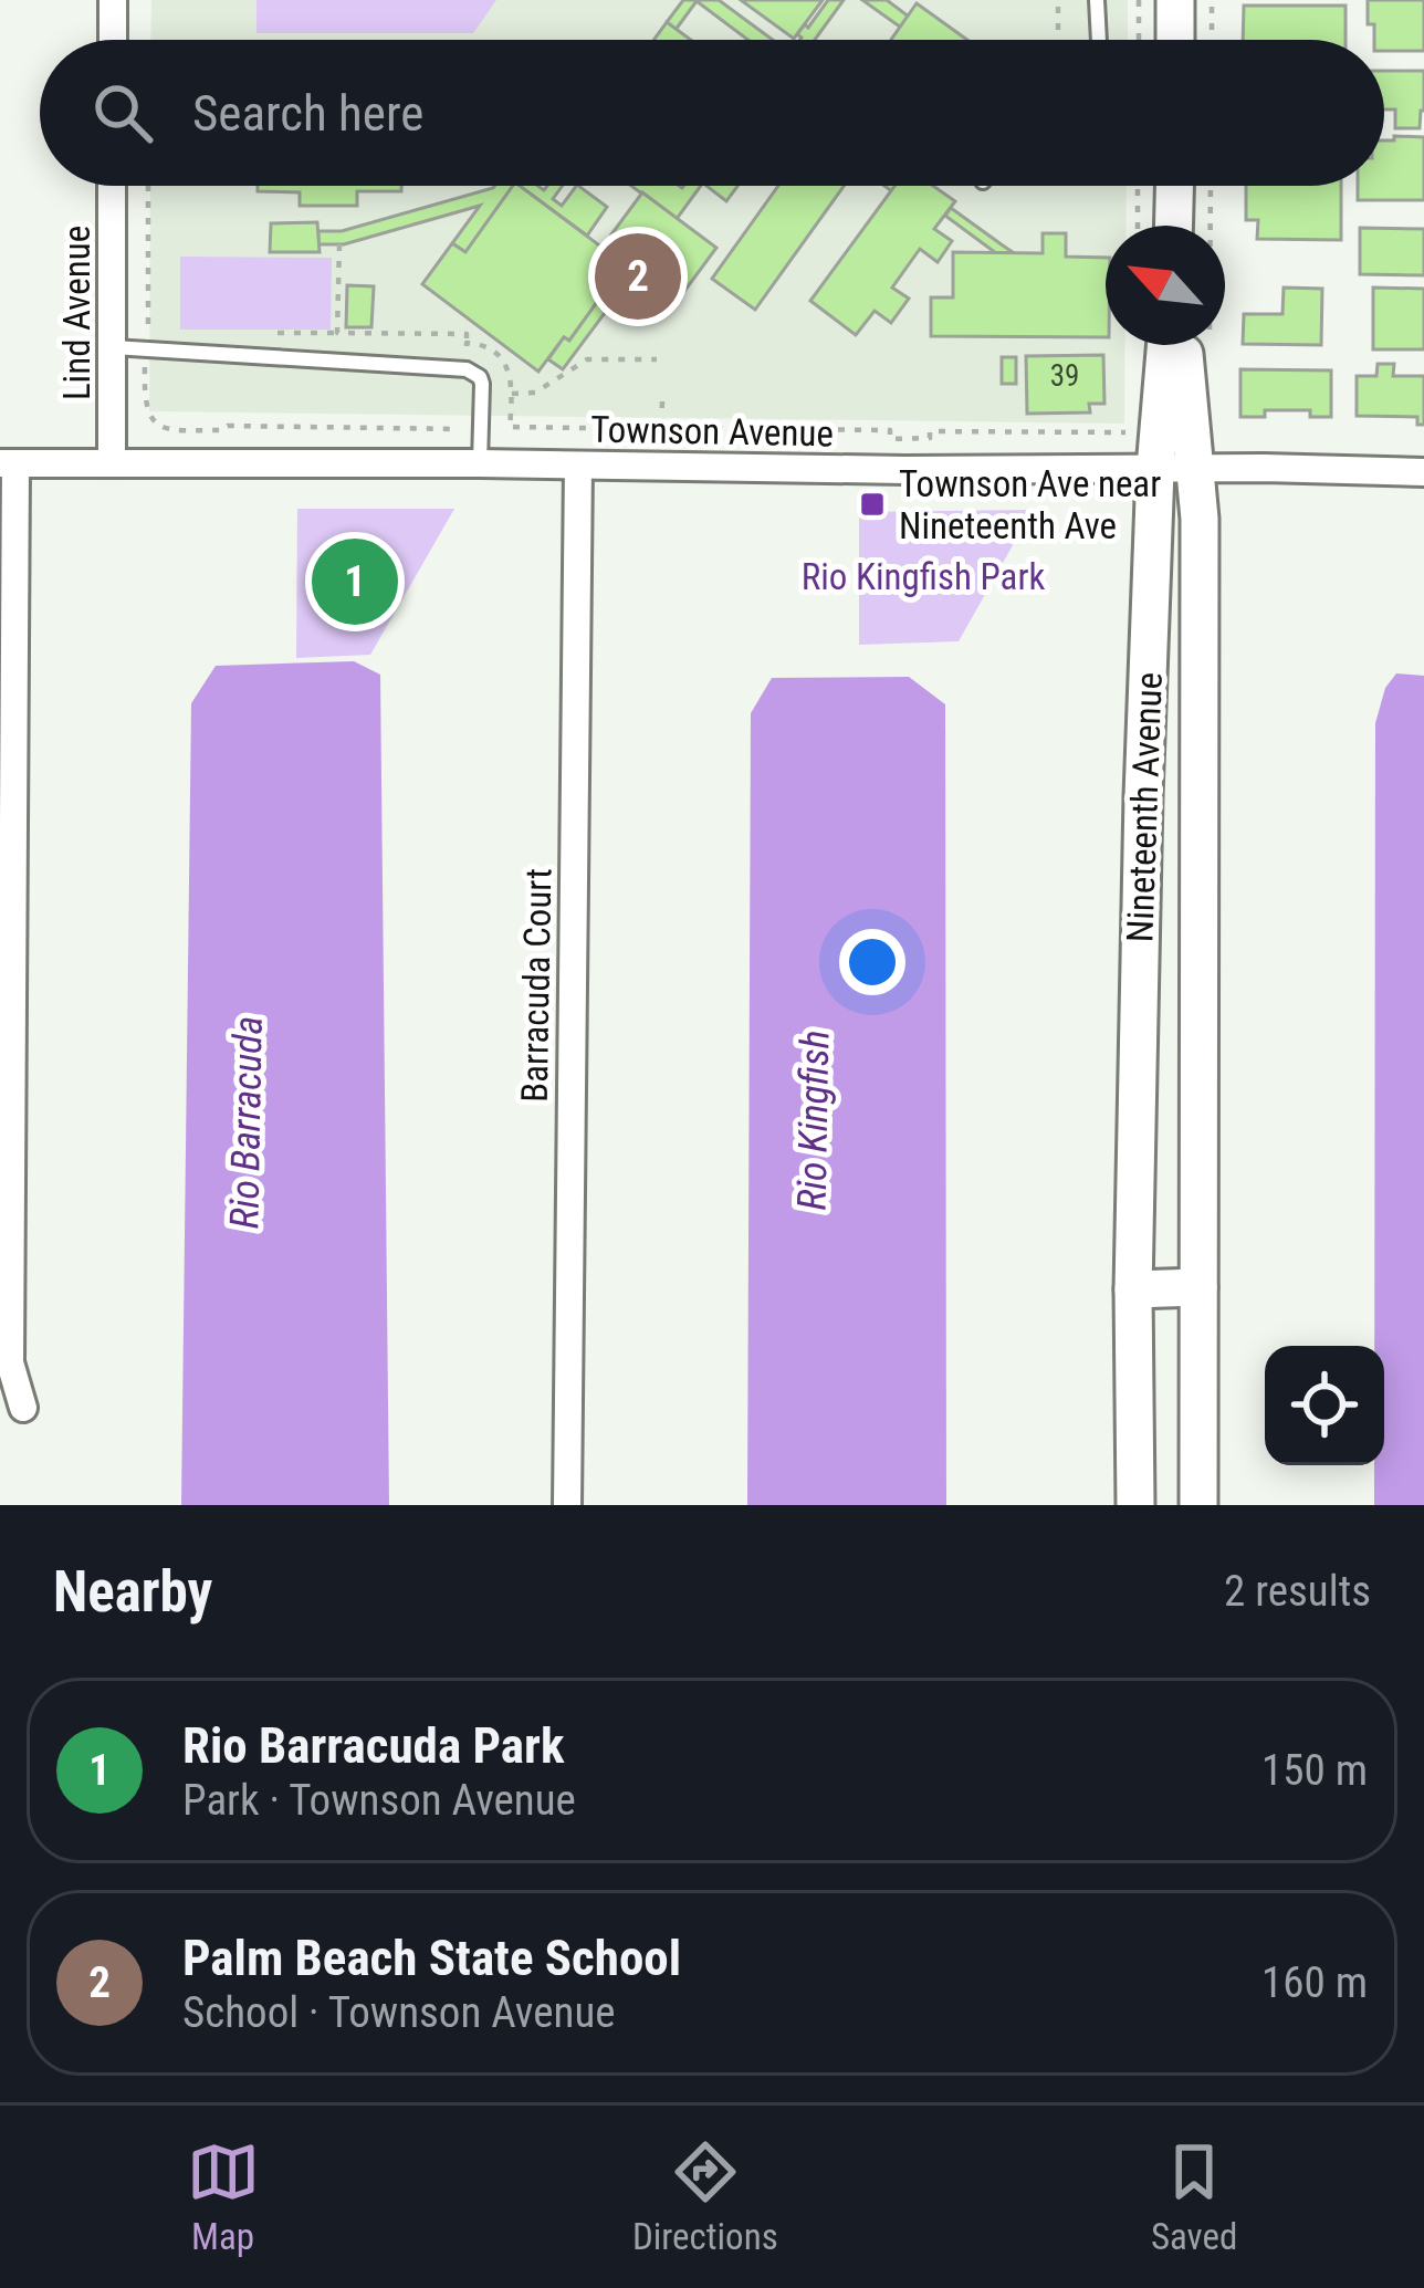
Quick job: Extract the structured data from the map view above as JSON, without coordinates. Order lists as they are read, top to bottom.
{
  "streets": {
    "main road": ["Nineteenth Avenue"],
    "street": ["Lind Avenue", "Townson Avenue", "Barracuda Court"]
  },
  "crossings": [
    ["Lind Avenue", "Townson Avenue"],
    ["Townson Avenue", "Nineteenth Avenue"],
    ["Townson Avenue", "Barracuda Court"]
  ],
  "water": ["Rio Kingfish", "Rio Barracuda"],
  "parks": ["Rio Kingfish Park"],
  "places": {
    "transit": ["Townson Ave near Nineteenth Ave"]
  },
  "house_numbers": ["39"],
  "north": "top left",
  "page": {
    "search": "Search here",
    "pins": ["2", "1"],
    "heading": ["Nearby", "2 results"],
    "list": [
      {
        "mark": "1",
        "name": "Rio Barracuda Park",
        "note": "Park · Townson Avenue",
        "value": "150 m"
      },
      {
        "mark": "2",
        "name": "Palm Beach State School",
        "note": "School · Townson Avenue",
        "value": "160 m"
      }
    ],
    "nav": ["Map", "Directions", "Saved"]
  }
}
